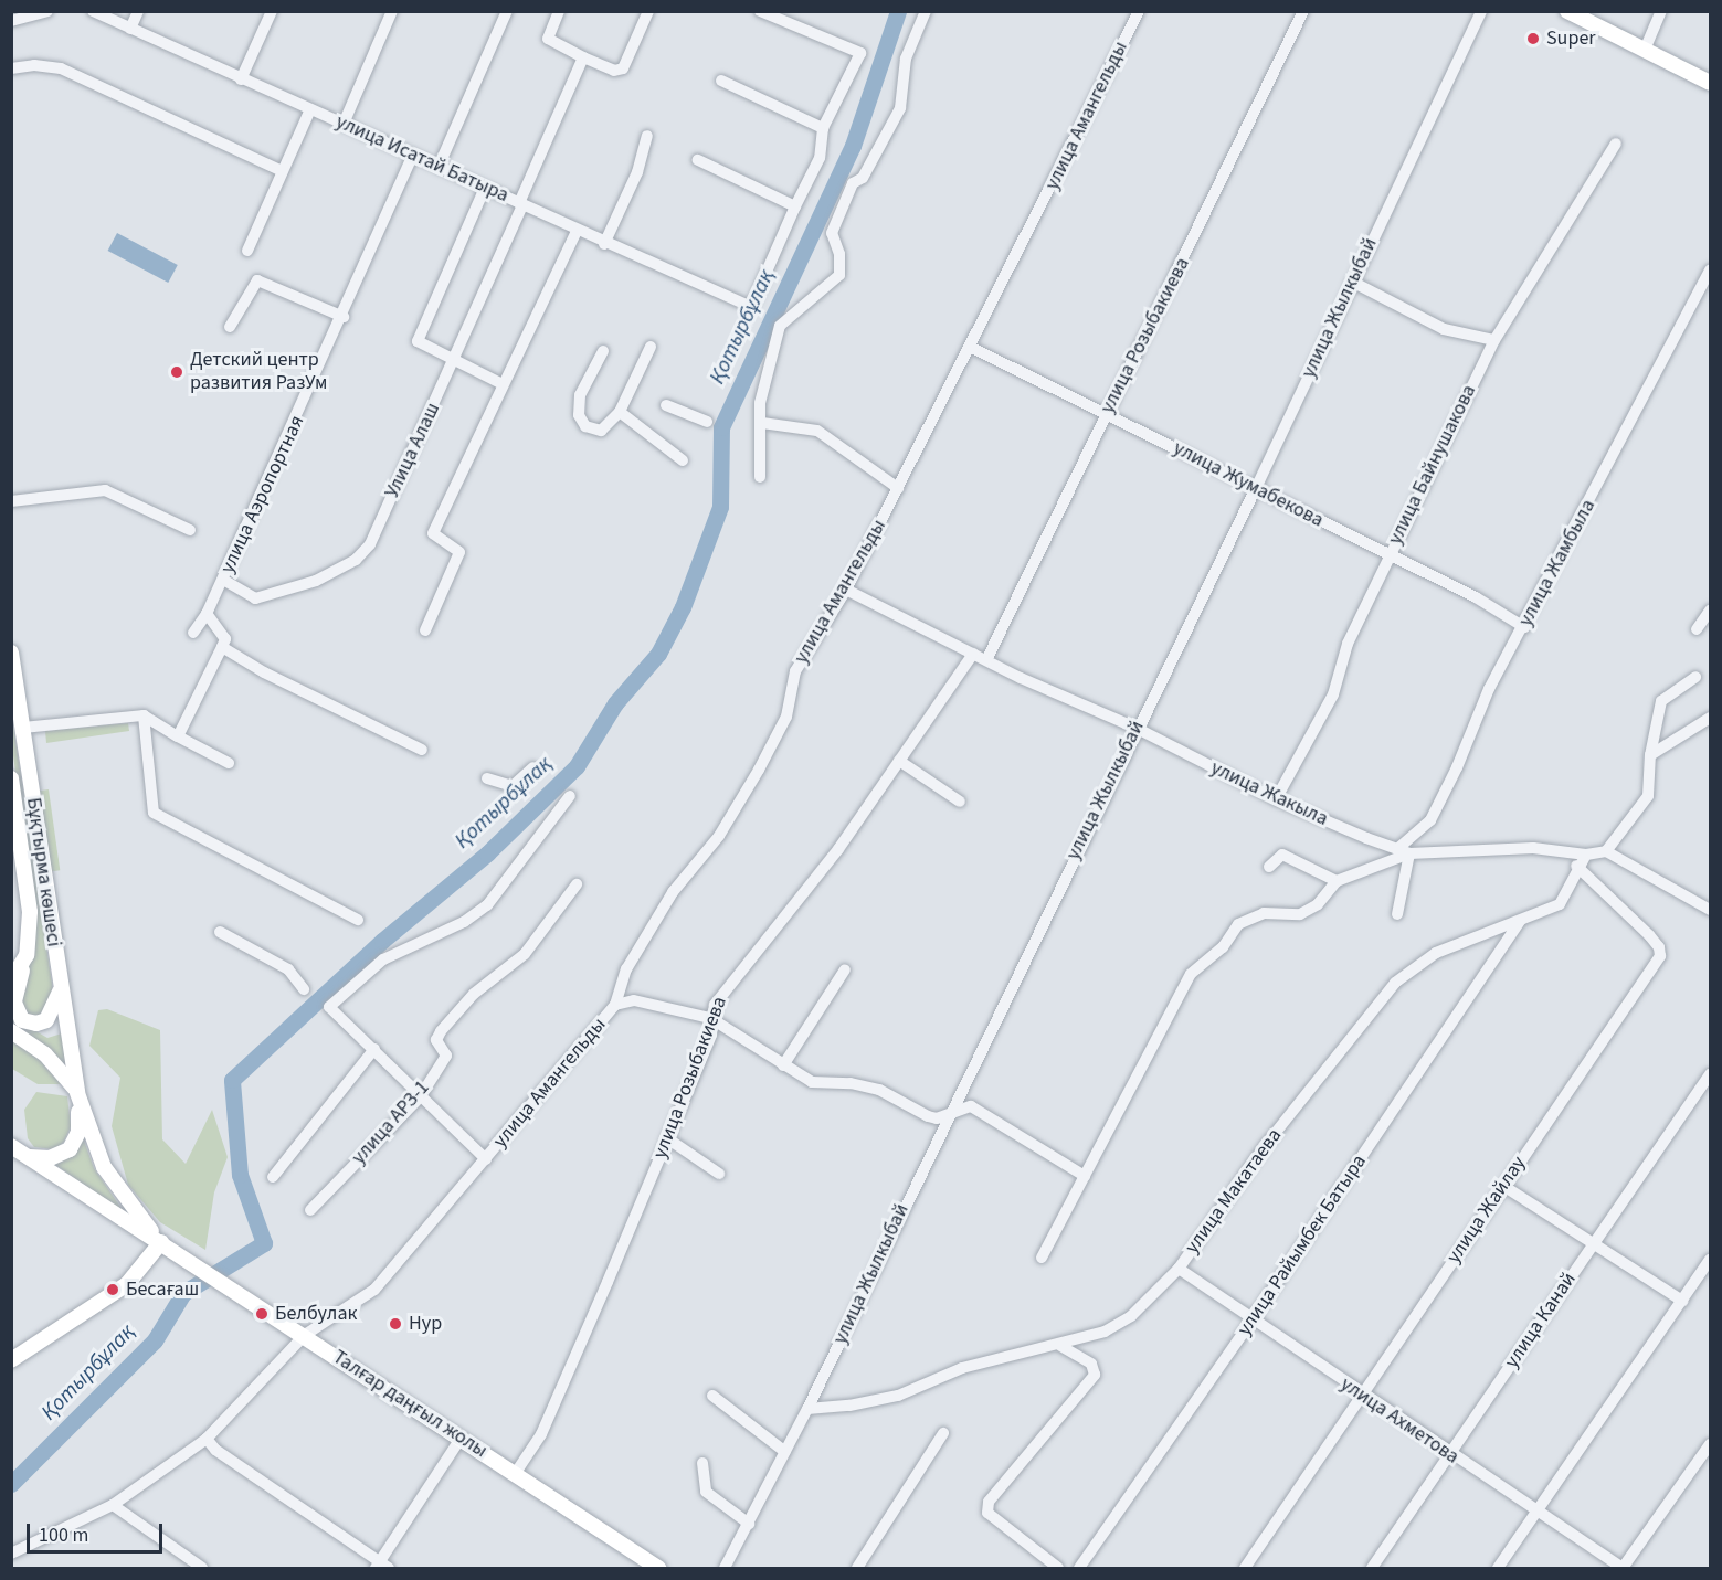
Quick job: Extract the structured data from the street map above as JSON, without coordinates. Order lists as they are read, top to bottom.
{
  "streets": {
    "main road": ["Бұқтырма көшесі", "Талғар даңғыл жолы"],
    "street": [
      "улица Амангельды",
      "улица Исатай Батыра",
      "улица Жылкыбай",
      "улица Розыбакиева",
      "Улица Алаш",
      "улица Байнушакова",
      "улица Жумабекова",
      "улица Аэропортная",
      "улица Жамбыла",
      "улица Жакыла",
      "улица АРЗ-1",
      "улица Макатаева",
      "улица Жайлау",
      "улица Райымбек Батыра",
      "улица Канай",
      "улица Ахметова"
    ]
  },
  "crossings": [
    ["улица Амангельды", "улица Жумабекова"],
    ["улица Амангельды", "улица Жакыла"],
    ["улица Амангельды", "Талғар даңғыл жолы"],
    ["улица Исатай Батыра", "Улица Алаш"],
    ["улица Исатай Батыра", "улица Аэропортная"],
    ["улица Жылкыбай", "улица Жумабекова"],
    ["улица Жылкыбай", "улица Жакыла"],
    ["улица Жылкыбай", "улица Макатаева"],
    ["улица Розыбакиева", "улица Жумабекова"],
    ["улица Розыбакиева", "улица Жакыла"],
    ["улица Розыбакиева", "Талғар даңғыл жолы"],
    ["Улица Алаш", "улица Аэропортная"],
    ["улица Байнушакова", "улица Жумабекова"],
    ["улица Байнушакова", "улица Жакыла"],
    ["улица Жумабекова", "улица Жамбыла"],
    ["улица Жамбыла", "улица Жакыла"],
    ["улица Жакыла", "улица Макатаева"],
    ["Бұқтырма көшесі", "Талғар даңғыл жолы"],
    ["улица Макатаева", "улица Жайлау"],
    ["улица Макатаева", "улица Райымбек Батыра"],
    ["улица Макатаева", "улица Ахметова"],
    ["улица Жайлау", "улица Ахметова"],
    ["улица Райымбек Батыра", "улица Ахметова"],
    ["улица Канай", "улица Ахметова"]
  ],
  "water": ["Қотырбұлақ"],
  "places": [
    "Super",
    "Детский центр развития РазУм",
    "Бесағаш",
    "Белбулак",
    "Нур"
  ],
  "scale_bar": "100 m"
}
